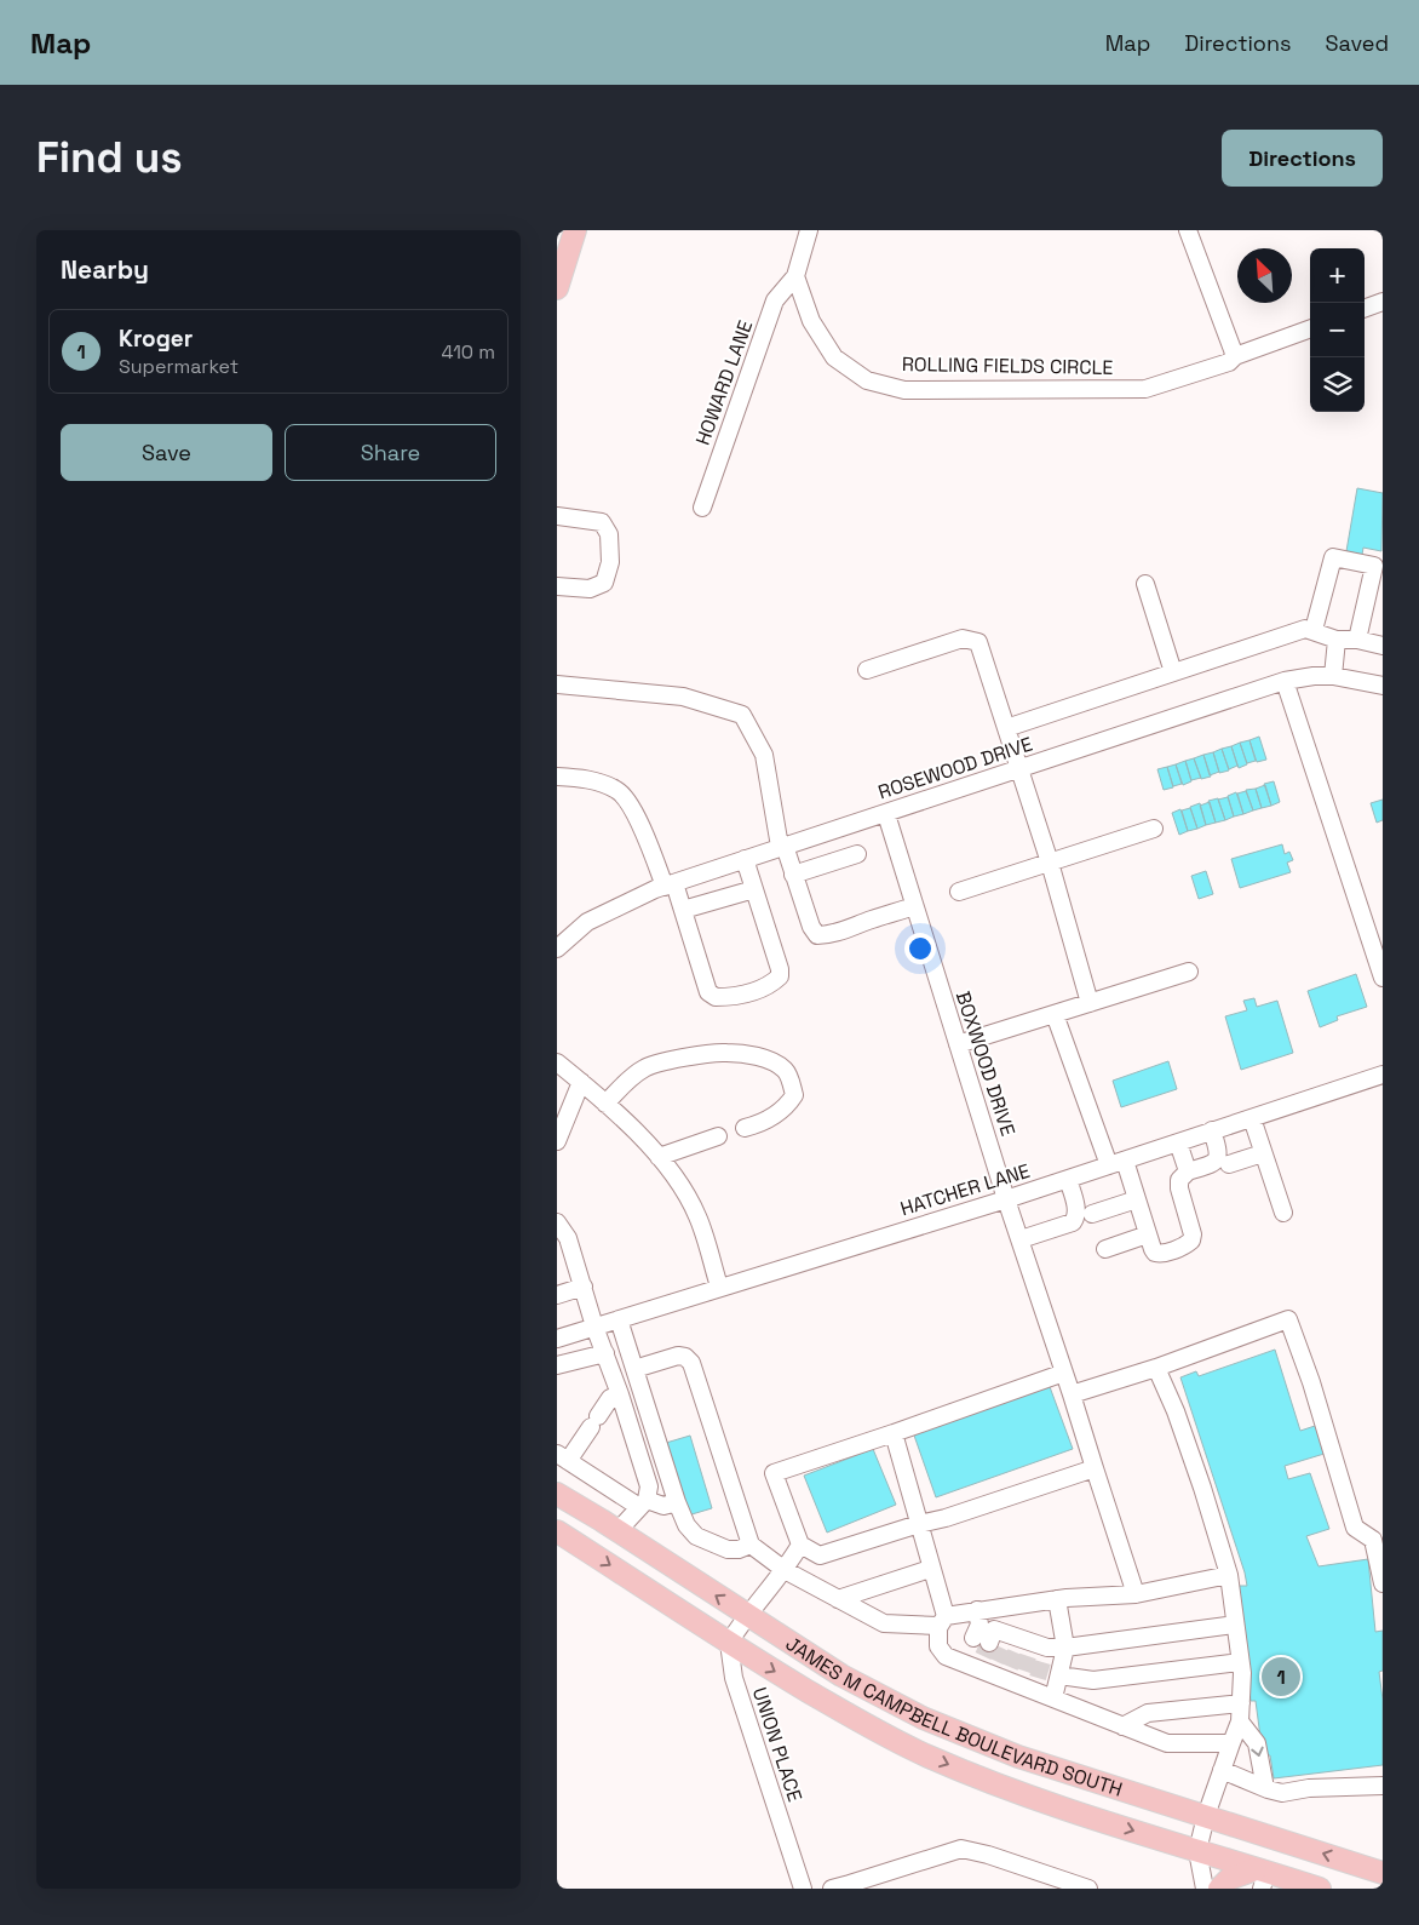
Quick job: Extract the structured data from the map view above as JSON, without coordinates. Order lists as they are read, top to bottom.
{
  "streets": {
    "main road": ["JAMES M CAMPBELL BOULEVARD SOUTH"],
    "street": [
      "ROLLING FIELDS CIRCLE",
      "HOWARD LANE",
      "ROSEWOOD DRIVE",
      "BOXWOOD DRIVE",
      "HATCHER LANE",
      "UNION PLACE"
    ]
  },
  "crossings": [
    ["ROLLING FIELDS CIRCLE", "HOWARD LANE"],
    ["ROSEWOOD DRIVE", "BOXWOOD DRIVE"],
    ["BOXWOOD DRIVE", "HATCHER LANE"],
    ["JAMES M CAMPBELL BOULEVARD SOUTH", "UNION PLACE"]
  ],
  "north": "top left",
  "page": {
    "header": "Map",
    "nav": ["Map", "Directions", "Saved"],
    "buttons": [
      "Directions",
      ["Save", "Share"]
    ],
    "title": "Find us",
    "heading": "Nearby",
    "map_buttons": ["+", "−"],
    "list": [
      {
        "mark": "1",
        "name": "Kroger",
        "note": "Supermarket",
        "value": "410 m"
      }
    ],
    "pins": "1"
  }
}
